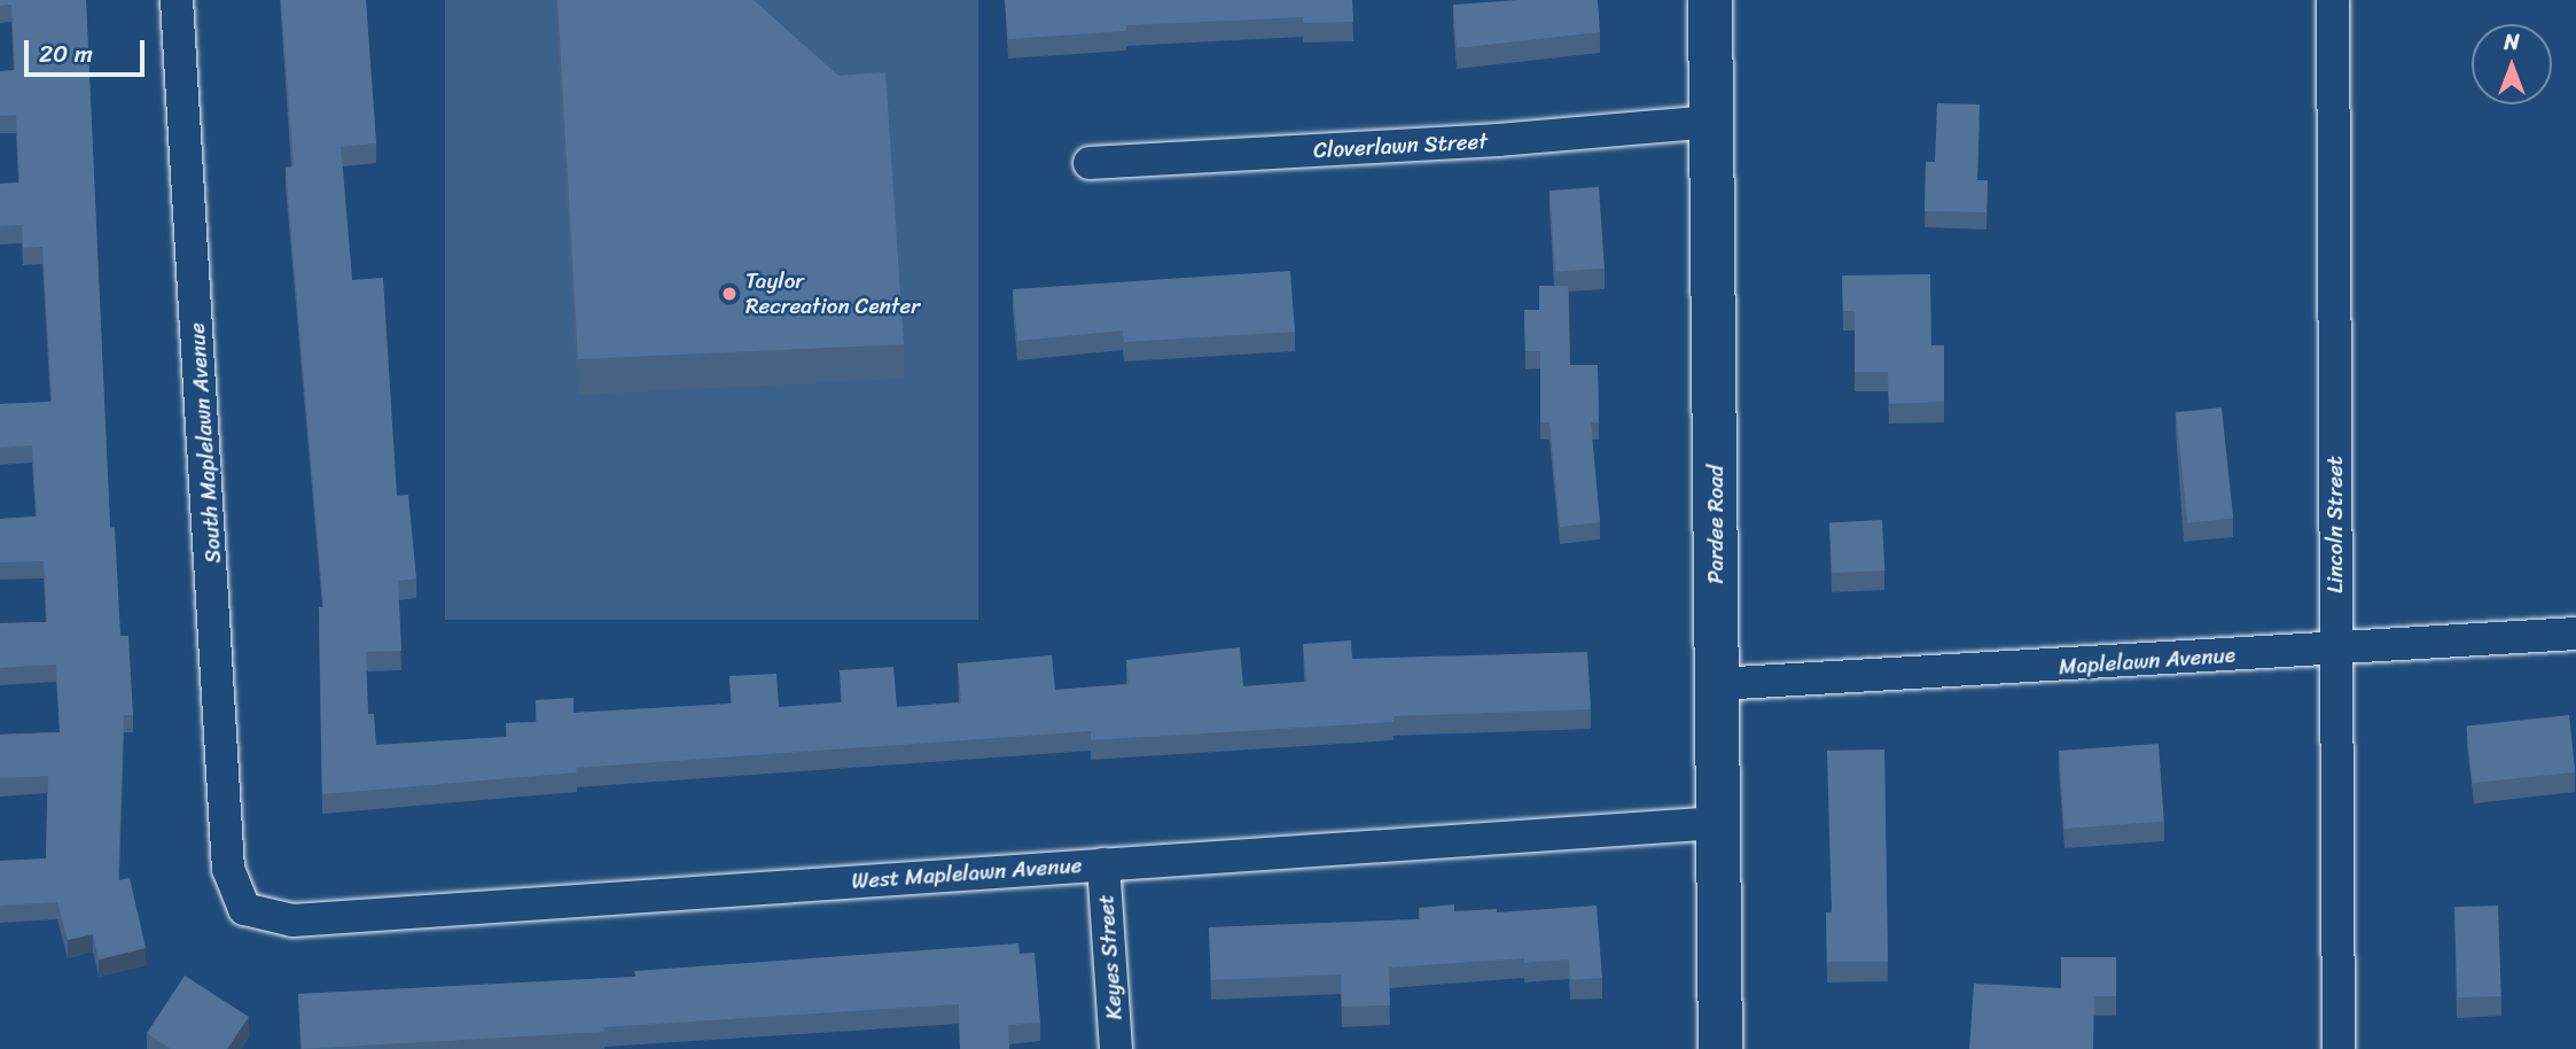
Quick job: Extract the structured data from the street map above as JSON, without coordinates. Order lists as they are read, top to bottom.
{
  "streets": {
    "main road": ["Pardee Road"],
    "street": [
      "Cloverlawn Street",
      "South Maplelawn Avenue",
      "Lincoln Street",
      "Maplelawn Avenue",
      "West Maplelawn Avenue",
      "Keyes Street"
    ]
  },
  "crossings": [
    ["Cloverlawn Street", "Pardee Road"],
    ["South Maplelawn Avenue", "West Maplelawn Avenue"],
    ["Pardee Road", "Maplelawn Avenue"],
    ["Pardee Road", "West Maplelawn Avenue"],
    ["Lincoln Street", "Maplelawn Avenue"],
    ["West Maplelawn Avenue", "Keyes Street"]
  ],
  "places": ["Taylor Recreation Center"],
  "scale_bar": "20 m",
  "north": "top"
}
